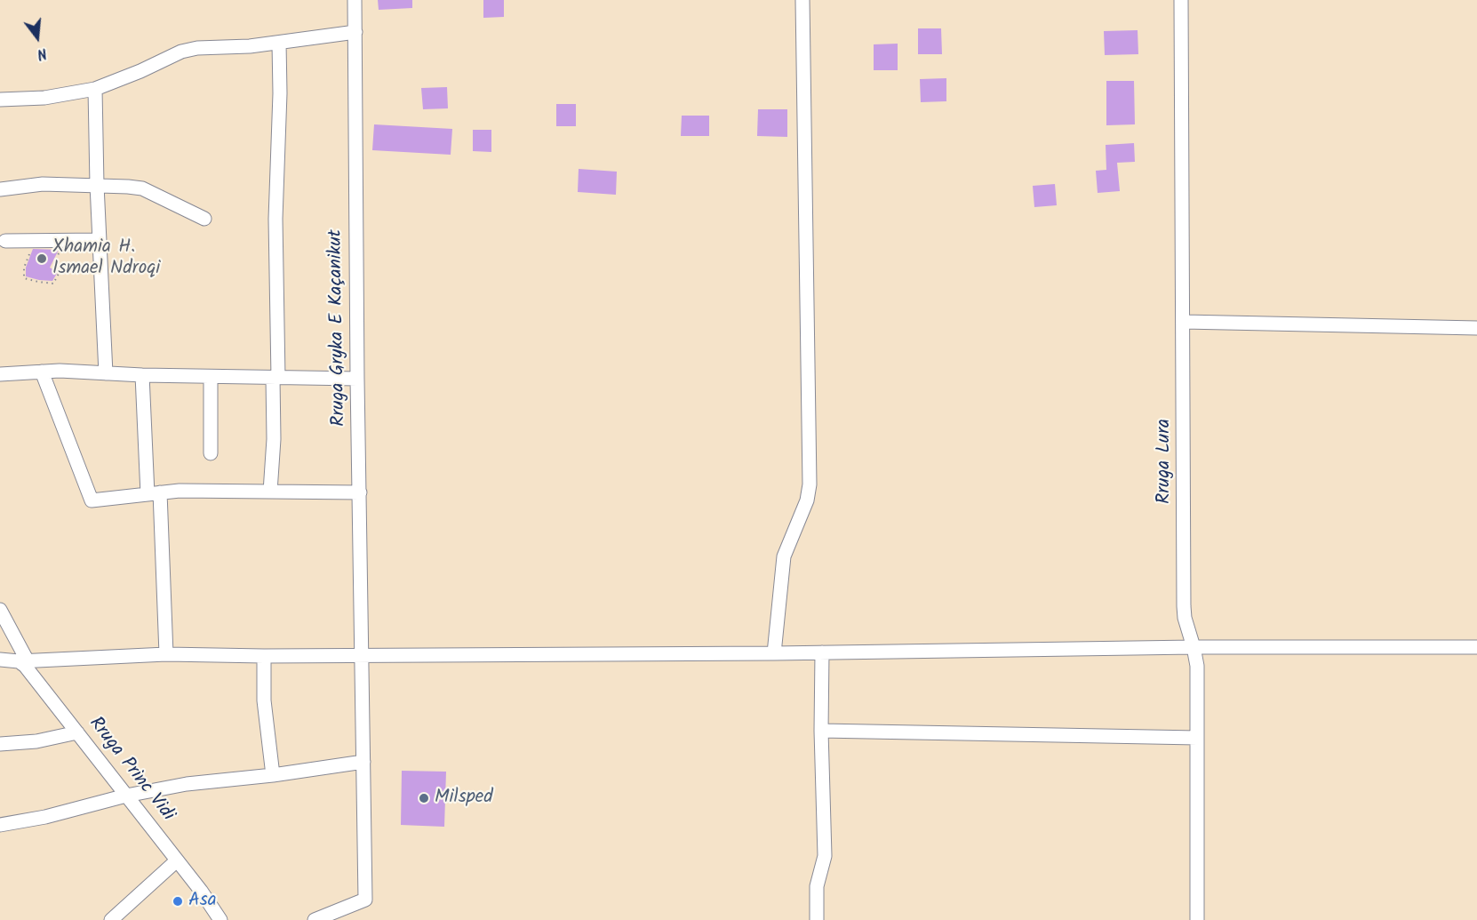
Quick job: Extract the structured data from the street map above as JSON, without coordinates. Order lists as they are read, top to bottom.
{
  "streets": {
    "street": ["Rruga Gryka E Kaçanikut", "Rruga Lura", "Rruga Princ Vidi"]
  },
  "places": ["Xhamia H. Ismael Ndroqi", "Milsped", "Asa"],
  "north": "bottom"
}
